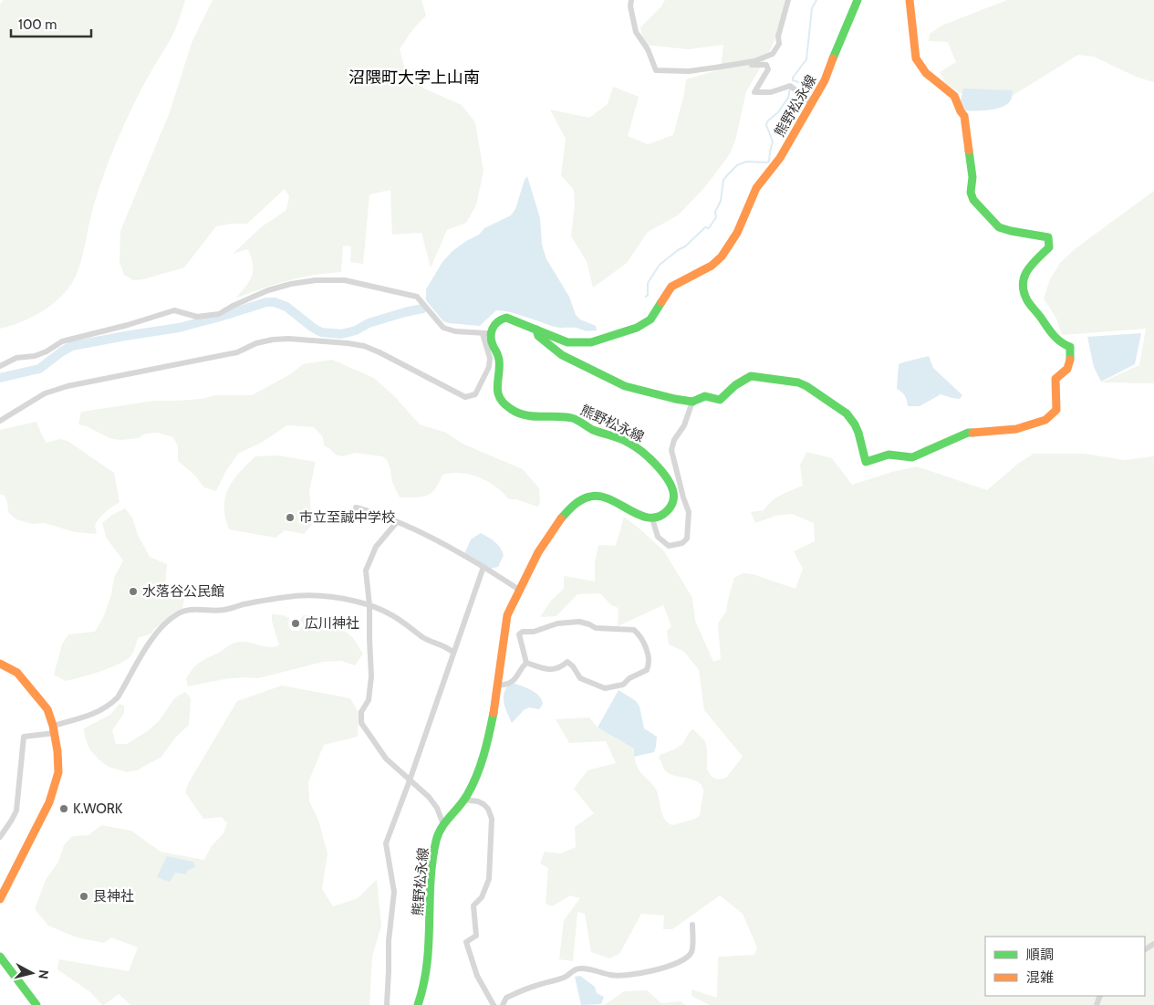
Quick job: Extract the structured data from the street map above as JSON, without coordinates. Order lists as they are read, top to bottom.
{
  "streets": {
    "main road": ["熊野松永線"]
  },
  "districts": ["沼隈町大字上山南"],
  "places": [
    "市立至誠中学校",
    "水落谷公民館",
    "広川神社",
    "K.WORK",
    "艮神社"
  ],
  "legend": ["順調", "混雑"],
  "scale_bar": "100 m",
  "north": "right"
}
